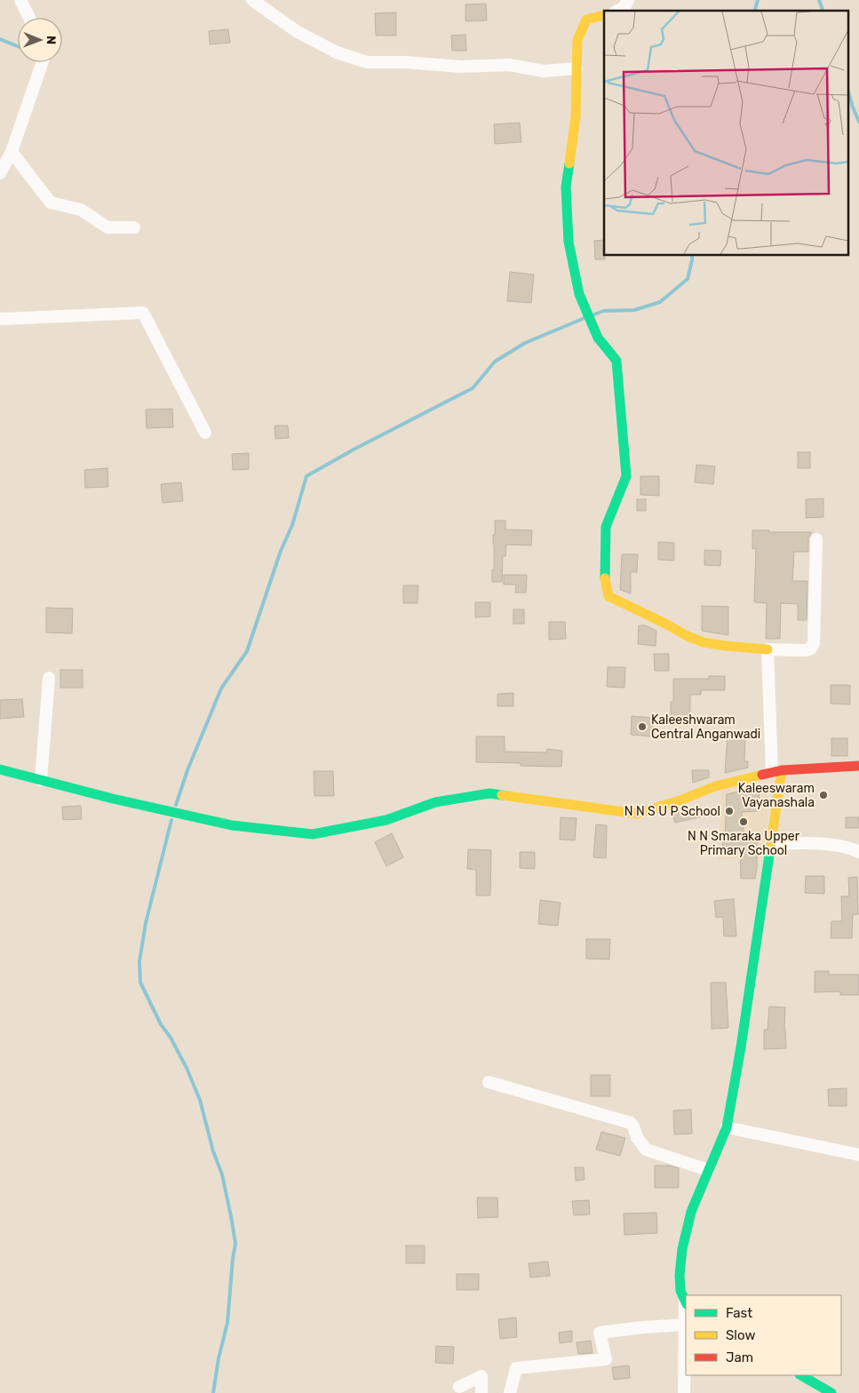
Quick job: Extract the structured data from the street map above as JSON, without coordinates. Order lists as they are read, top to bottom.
{
  "places": [
    "Kaleeshwaram Central Anganwadi",
    "Kaleeswaram Vayanashala",
    "N N S U P School",
    "N N Smaraka Upper Primary School"
  ],
  "legend": ["Fast", "Slow", "Jam"],
  "north": "right"
}
